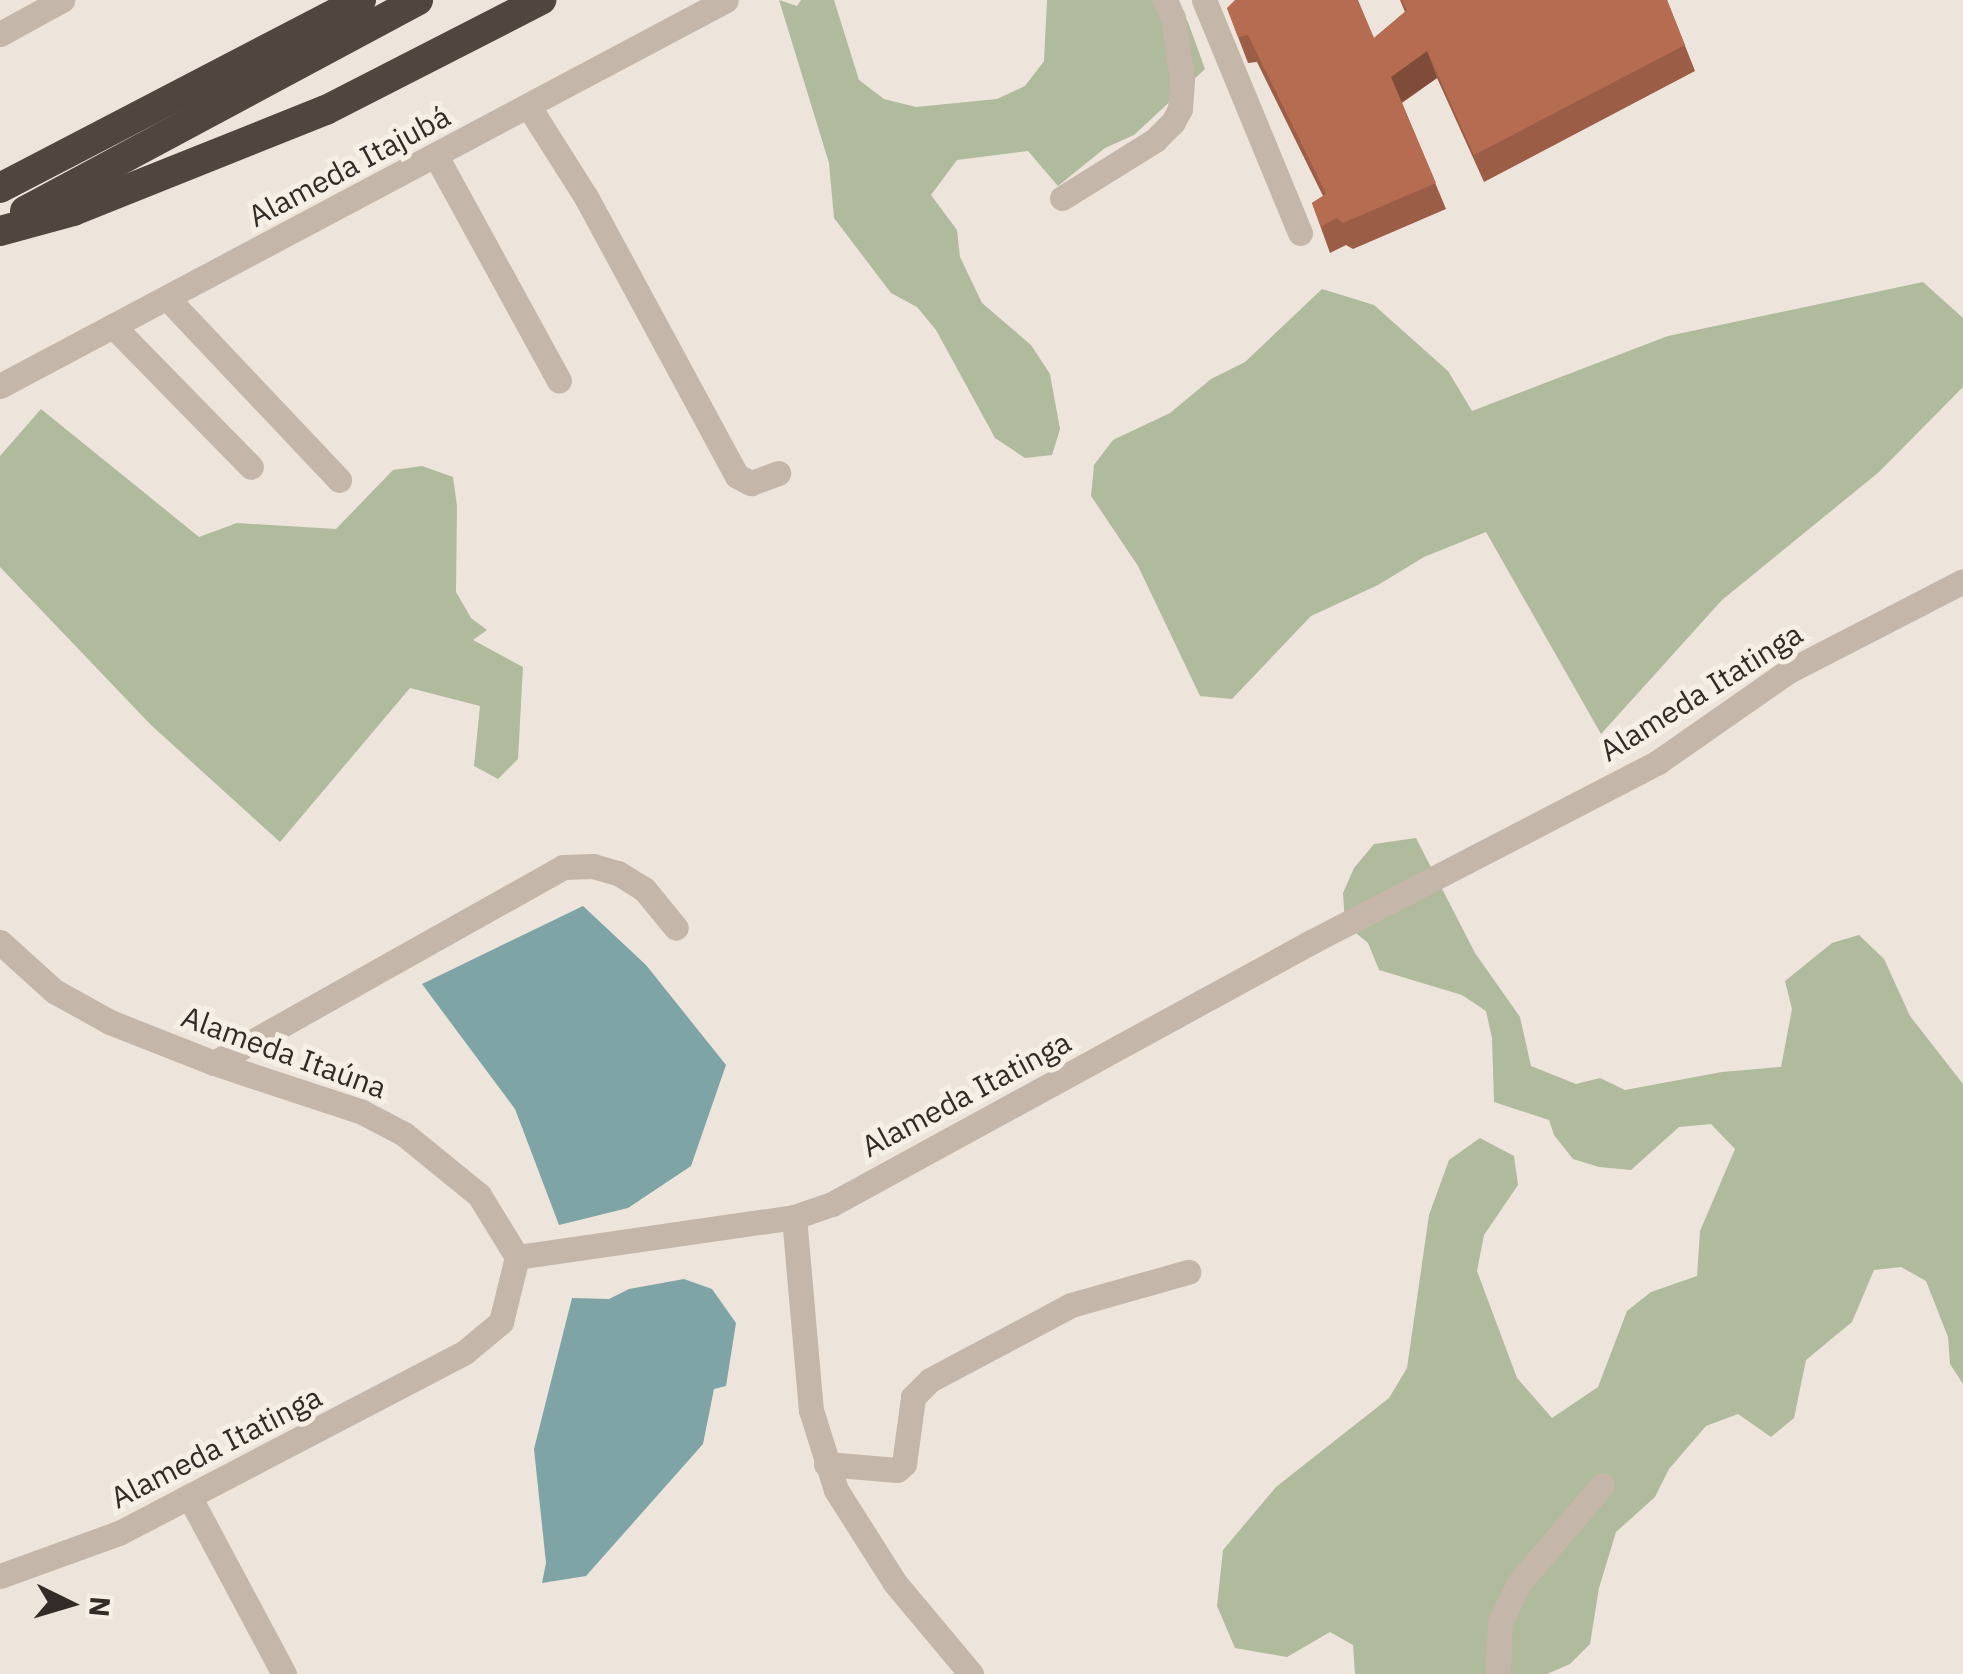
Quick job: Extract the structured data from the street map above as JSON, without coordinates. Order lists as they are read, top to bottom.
{
  "streets": {
    "street": ["Alameda Itajubá", "Alameda Itatinga", "Alameda Itaúna"]
  },
  "crossings": [
    ["Alameda Itatinga", "Alameda Itaúna"]
  ],
  "north": "right"
}
